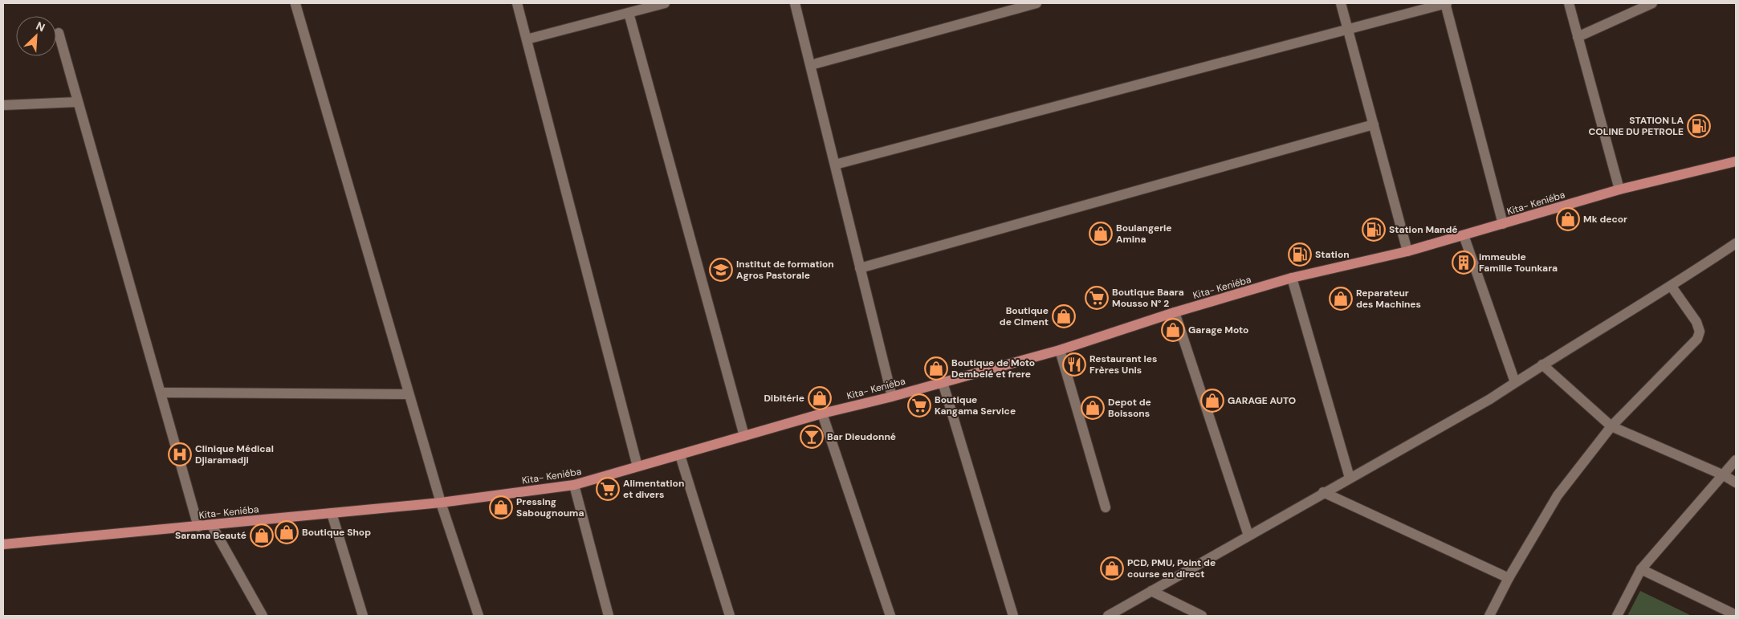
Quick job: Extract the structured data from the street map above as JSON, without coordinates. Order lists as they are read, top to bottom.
{
  "streets": {
    "main road": ["Kita- Keniéba"]
  },
  "places": {
    "fuel station": ["STATION LA COLINE DU PETROLE", "Station Mandé", "Station"],
    "shop": [
      "Mk decor",
      "Boulangerie Amina",
      "Reparateur des Machines",
      "Boutique de Ciment",
      "Garage Moto",
      "Boutique de Moto Dembelé et frere",
      "Dibitérie",
      "GARAGE AUTO",
      "Depot de Boissons",
      "Pressing Sabougnouma",
      "Boutique Shop",
      "Sarama Beauté",
      "PCD, PMU, Point de course en direct"
    ],
    "building": ["immeuble Famille Tounkara"],
    "school or university": ["Institut de formation Agros Pastorale"],
    "supermarket": ["Boutique Baara Mousso N° 2", "Boutique Kangama Service", "Alimentation et divers"],
    "restaurant": ["Restaurant les Frères Unis"],
    "bar": ["Bar Dieudonné"],
    "hospital": ["Clinique Médical Djiaramadji"]
  },
  "north": "top right"
}
